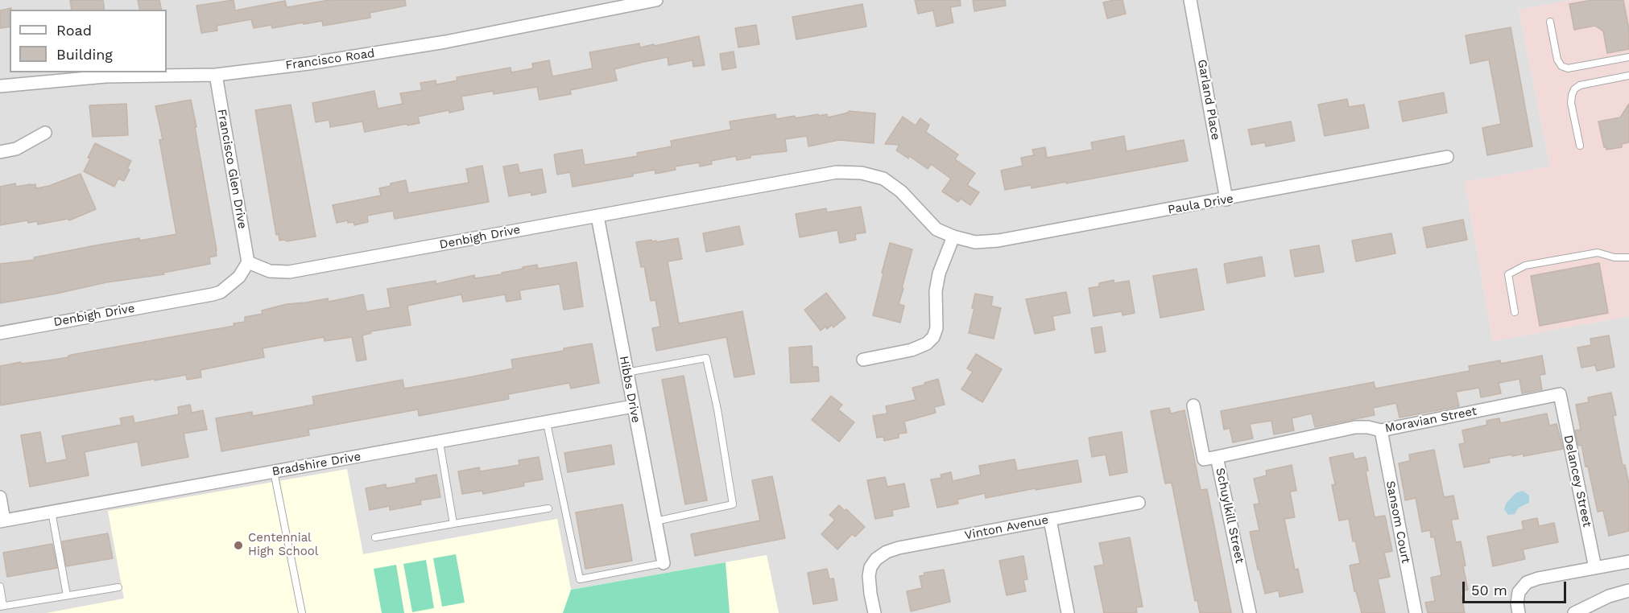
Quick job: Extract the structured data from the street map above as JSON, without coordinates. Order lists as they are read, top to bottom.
{
  "streets": {
    "street": [
      "Francisco Road",
      "Garland Place",
      "Francisco Glen Drive",
      "Paula Drive",
      "Denbigh Drive",
      "Hibbs Drive",
      "Moravian Street",
      "Bradshire Drive",
      "Delancey Street",
      "Schuylkill Street",
      "Sansom Court",
      "Vinton Avenue"
    ]
  },
  "crossings": [
    ["Francisco Road", "Francisco Glen Drive"],
    ["Garland Place", "Paula Drive"],
    ["Francisco Glen Drive", "Denbigh Drive"],
    ["Paula Drive", "Denbigh Drive"],
    ["Denbigh Drive", "Hibbs Drive"],
    ["Hibbs Drive", "Bradshire Drive"],
    ["Moravian Street", "Delancey Street"],
    ["Moravian Street", "Schuylkill Street"],
    ["Moravian Street", "Sansom Court"]
  ],
  "places": ["Centennial High School"],
  "legend": ["Road", "Building"],
  "scale_bar": "50 m"
}
